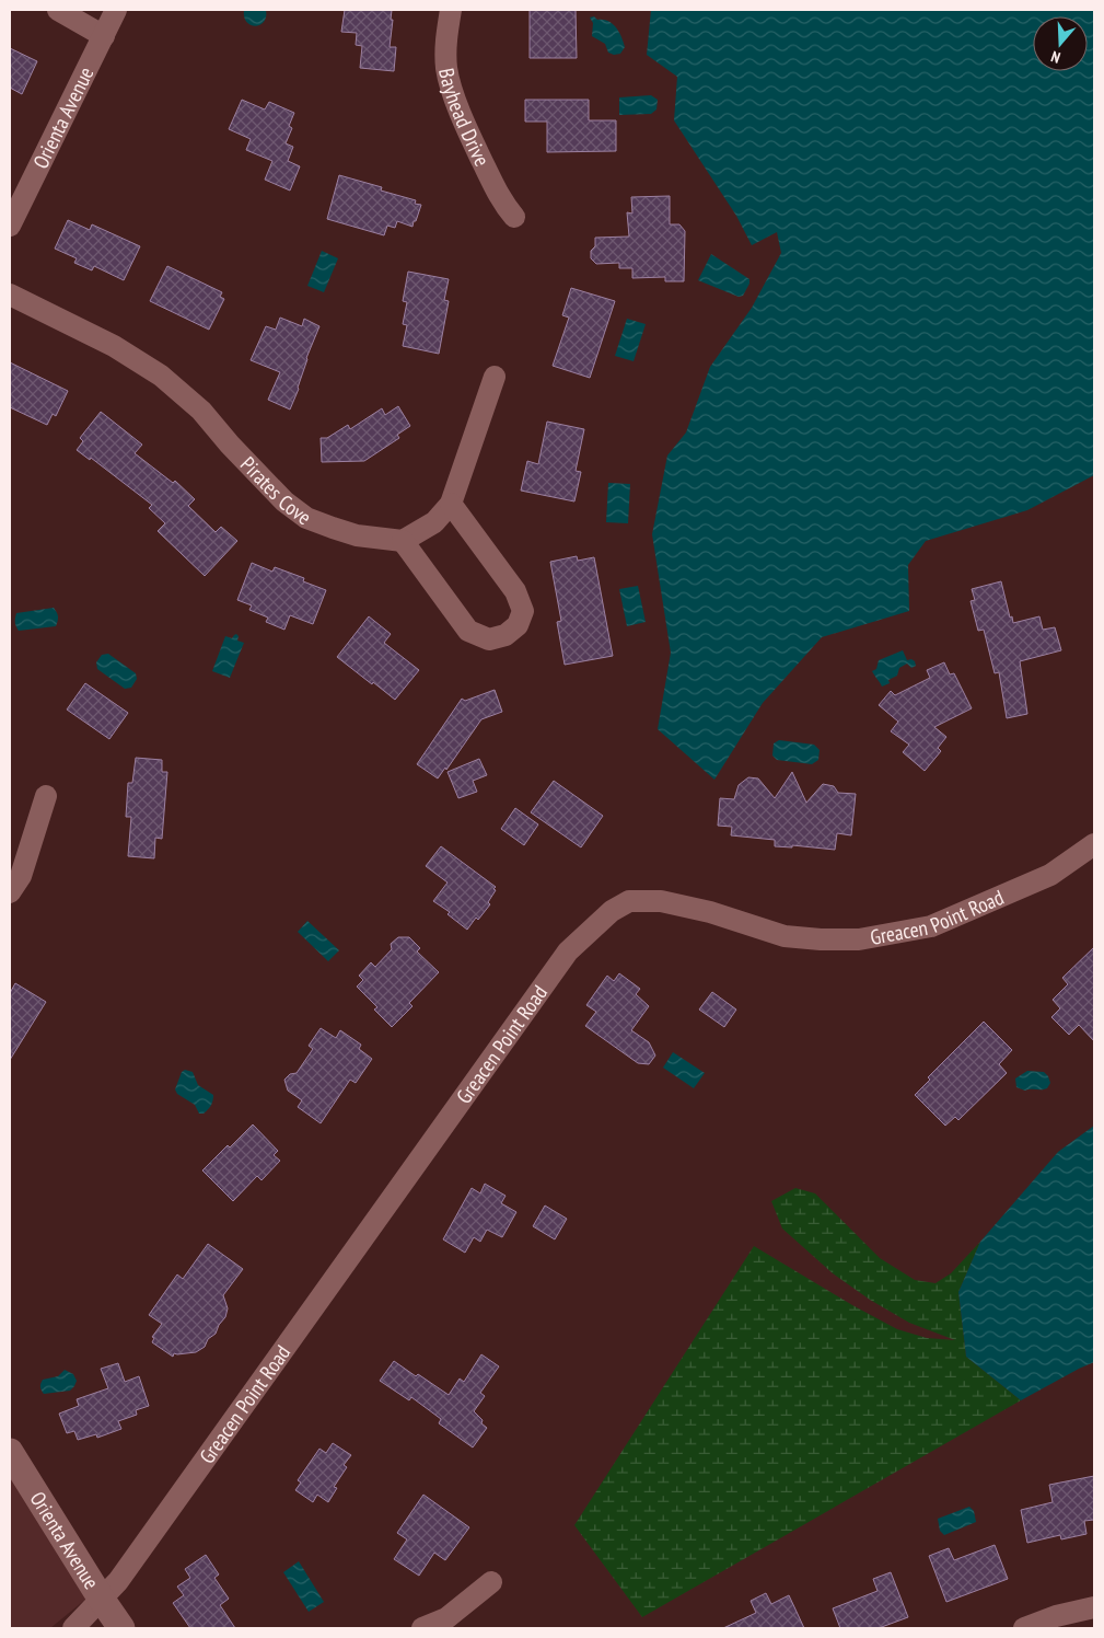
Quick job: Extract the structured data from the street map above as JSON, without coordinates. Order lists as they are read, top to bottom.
{
  "streets": {
    "street": [
      "Bayhead Drive",
      "Orienta Avenue",
      "Pirates Cove",
      "Greacen Point Road"
    ]
  },
  "crossings": [
    ["Orienta Avenue", "Greacen Point Road"]
  ],
  "north": "bottom"
}
